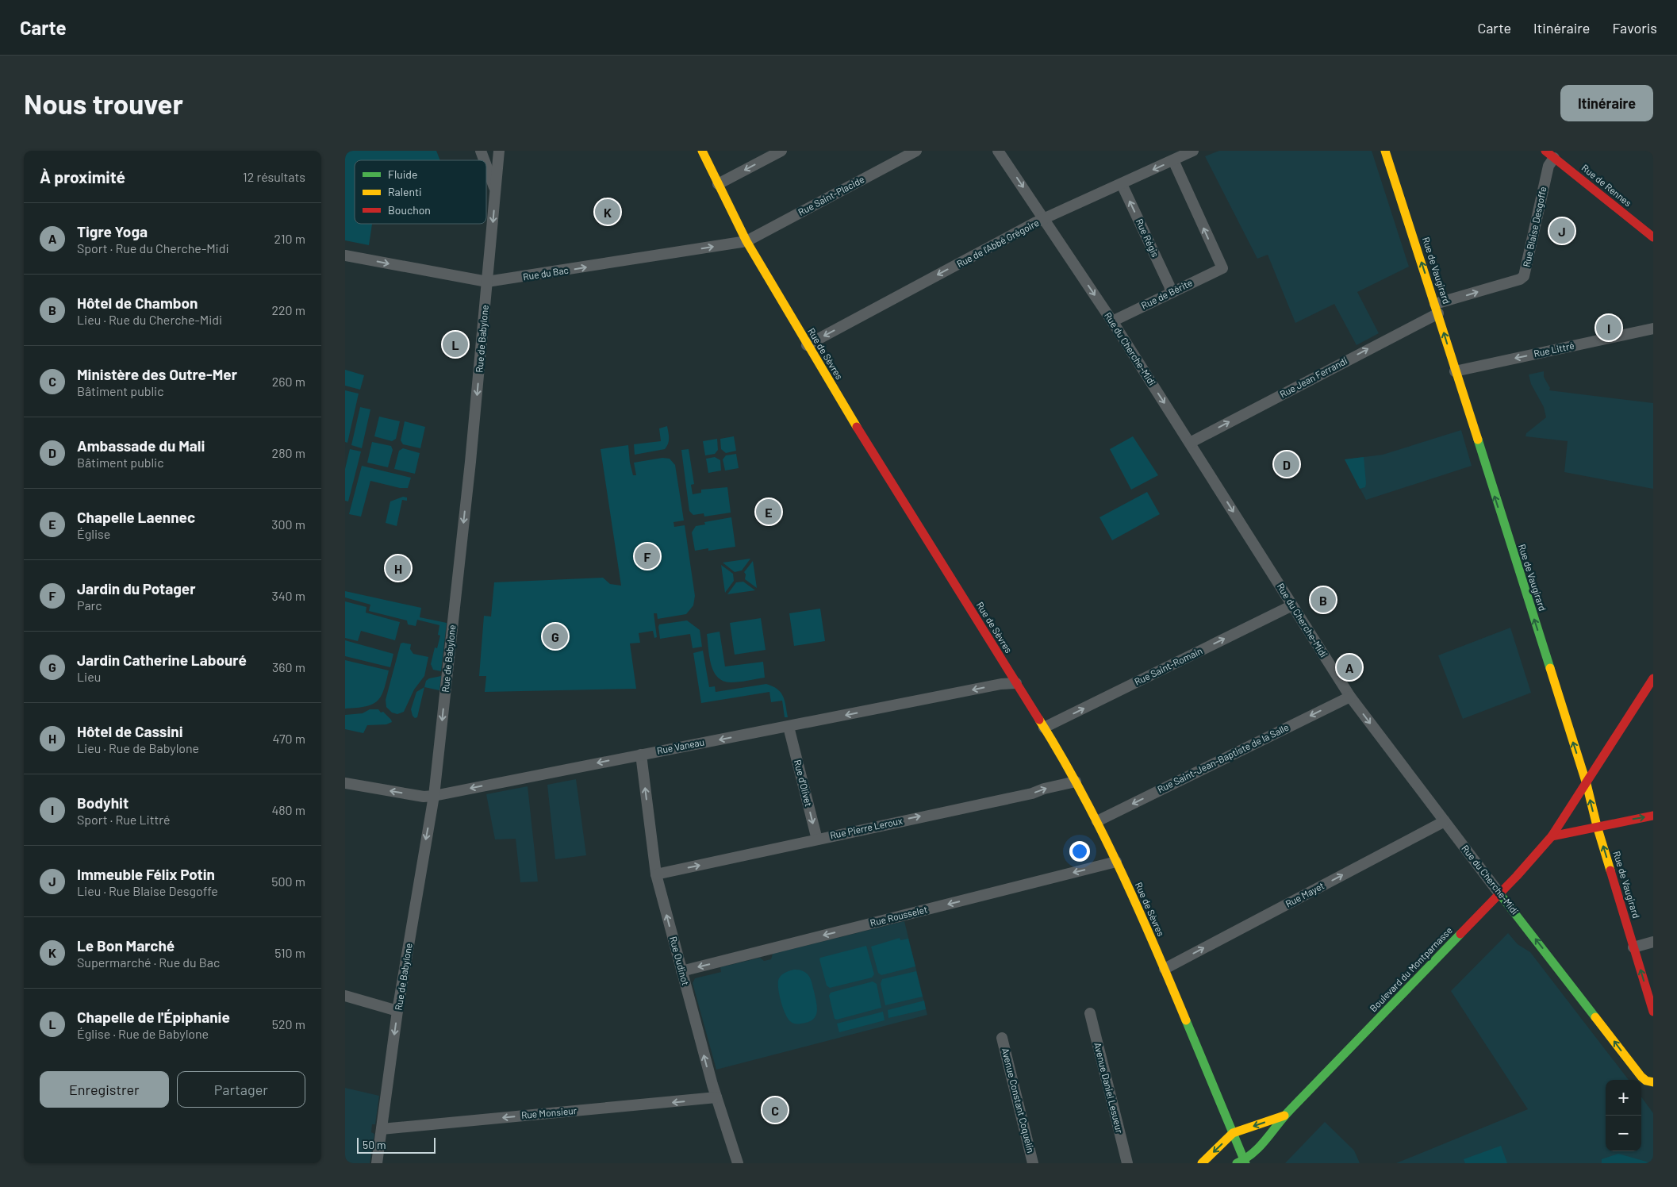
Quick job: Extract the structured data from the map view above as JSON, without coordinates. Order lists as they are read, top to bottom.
{
  "streets": {
    "main road": [
      "Rue de Rennes",
      "Rue de Vaugirard",
      "Rue du Cherche-Midi",
      "Rue de Sèvres",
      "Boulevard du Montparnasse"
    ],
    "street": [
      "Rue Saint-Placide",
      "Rue Blaise Desgoffe",
      "Rue Régis",
      "Rue de l'Abbé Grégoire",
      "Rue du Bac",
      "Rue de Bérite",
      "Rue de Babylone",
      "Rue Littré",
      "Rue Jean Ferrandi",
      "Rue Saint-Romain",
      "Rue Vaneau",
      "Rue Saint-Jean-Baptiste de la Salle",
      "Rue d'Olivet",
      "Rue Pierre Leroux",
      "Rue Mayet",
      "Rue Rousselet",
      "Rue Oudinot",
      "Avenue Daniel Lesueur",
      "Avenue Constant Coquelin",
      "Rue Monsieur"
    ]
  },
  "crossings": [
    ["Rue de Rennes", "Rue Blaise Desgoffe"],
    ["Rue Saint-Placide", "Rue du Bac"],
    ["Rue Saint-Placide", "Rue de Sèvres"],
    ["Rue Blaise Desgoffe", "Rue de Vaugirard"],
    ["Rue Blaise Desgoffe", "Rue Jean Ferrandi"],
    ["Rue Régis", "Rue de l'Abbé Grégoire"],
    ["Rue Régis", "Rue de Bérite"],
    ["Rue de l'Abbé Grégoire", "Rue de Bérite"],
    ["Rue de l'Abbé Grégoire", "Rue du Cherche-Midi"],
    ["Rue de l'Abbé Grégoire", "Rue de Sèvres"],
    ["Rue de Vaugirard", "Rue Littré"],
    ["Rue de Vaugirard", "Rue Jean Ferrandi"],
    ["Rue de Vaugirard", "Boulevard du Montparnasse"],
    ["Rue du Bac", "Rue de Babylone"],
    ["Rue du Bac", "Rue de Sèvres"],
    ["Rue de Bérite", "Rue du Cherche-Midi"],
    ["Rue de Babylone", "Rue Vaneau"],
    ["Rue de Babylone", "Rue Monsieur"],
    ["Rue du Cherche-Midi", "Rue Jean Ferrandi"],
    ["Rue du Cherche-Midi", "Rue Saint-Romain"],
    ["Rue du Cherche-Midi", "Rue Saint-Jean-Baptiste de la Salle"],
    ["Rue du Cherche-Midi", "Rue Mayet"],
    ["Rue du Cherche-Midi", "Boulevard du Montparnasse"],
    ["Rue de Sèvres", "Rue Saint-Romain"],
    ["Rue de Sèvres", "Rue Vaneau"],
    ["Rue de Sèvres", "Rue Saint-Jean-Baptiste de la Salle"],
    ["Rue de Sèvres", "Rue Pierre Leroux"],
    ["Rue de Sèvres", "Rue Mayet"],
    ["Rue de Sèvres", "Rue Rousselet"],
    ["Rue de Sèvres", "Boulevard du Montparnasse"],
    ["Rue Vaneau", "Rue d'Olivet"],
    ["Rue Vaneau", "Rue Oudinot"],
    ["Rue d'Olivet", "Rue Pierre Leroux"],
    ["Rue Pierre Leroux", "Rue Oudinot"],
    ["Rue Rousselet", "Rue Oudinot"],
    ["Rue Oudinot", "Rue Monsieur"]
  ],
  "one_way": [
    "Rue Blaise Desgoffe",
    "Rue Régis",
    "Rue de l'Abbé Grégoire",
    "Rue de Vaugirard",
    "Rue du Bac",
    "Rue de Babylone",
    "Rue Littré",
    "Rue Jean Ferrandi",
    "Rue Saint-Romain",
    "Rue Vaneau",
    "Rue Saint-Jean-Baptiste de la Salle",
    "Rue d'Olivet",
    "Rue Pierre Leroux",
    "Rue Mayet",
    "Rue Rousselet",
    "Rue Oudinot",
    "Rue Monsieur"
  ],
  "legend": ["Fluide", "Ralenti", "Bouchon"],
  "scale_bar": "50 m",
  "page": {
    "header": "Carte",
    "nav": ["Carte", "Itinéraire", "Favoris"],
    "buttons": [
      "Itinéraire",
      ["Enregistrer", "Partager"]
    ],
    "title": "Nous trouver",
    "heading": ["À proximité", "12 résultats"],
    "pins": [
      "K",
      "J",
      "I",
      "L",
      "D",
      "E",
      "F",
      "H",
      "B",
      "G",
      "A",
      "C"
    ],
    "list": [
      {
        "mark": "A",
        "name": "Tigre Yoga",
        "note": "Sport · Rue du Cherche-Midi",
        "value": "210 m"
      },
      {
        "mark": "B",
        "name": "Hôtel de Chambon",
        "note": "Lieu · Rue du Cherche-Midi",
        "value": "220 m"
      },
      {
        "mark": "C",
        "name": "Ministère des Outre-Mer",
        "note": "Bâtiment public",
        "value": "260 m"
      },
      {
        "mark": "D",
        "name": "Ambassade du Mali",
        "note": "Bâtiment public",
        "value": "280 m"
      },
      {
        "mark": "E",
        "name": "Chapelle Laennec",
        "note": "Église",
        "value": "300 m"
      },
      {
        "mark": "F",
        "name": "Jardin du Potager",
        "note": "Parc",
        "value": "340 m"
      },
      {
        "mark": "G",
        "name": "Jardin Catherine Labouré",
        "note": "Lieu",
        "value": "360 m"
      },
      {
        "mark": "H",
        "name": "Hôtel de Cassini",
        "note": "Lieu · Rue de Babylone",
        "value": "470 m"
      },
      {
        "mark": "I",
        "name": "Bodyhit",
        "note": "Sport · Rue Littré",
        "value": "480 m"
      },
      {
        "mark": "J",
        "name": "Immeuble Félix Potin",
        "note": "Lieu · Rue Blaise Desgoffe",
        "value": "500 m"
      },
      {
        "mark": "K",
        "name": "Le Bon Marché",
        "note": "Supermarché · Rue du Bac",
        "value": "510 m"
      },
      {
        "mark": "L",
        "name": "Chapelle de l'Épiphanie",
        "note": "Église · Rue de Babylone",
        "value": "520 m"
      }
    ],
    "map_buttons": ["+", "−"],
    "scale": "50 m"
  }
}
